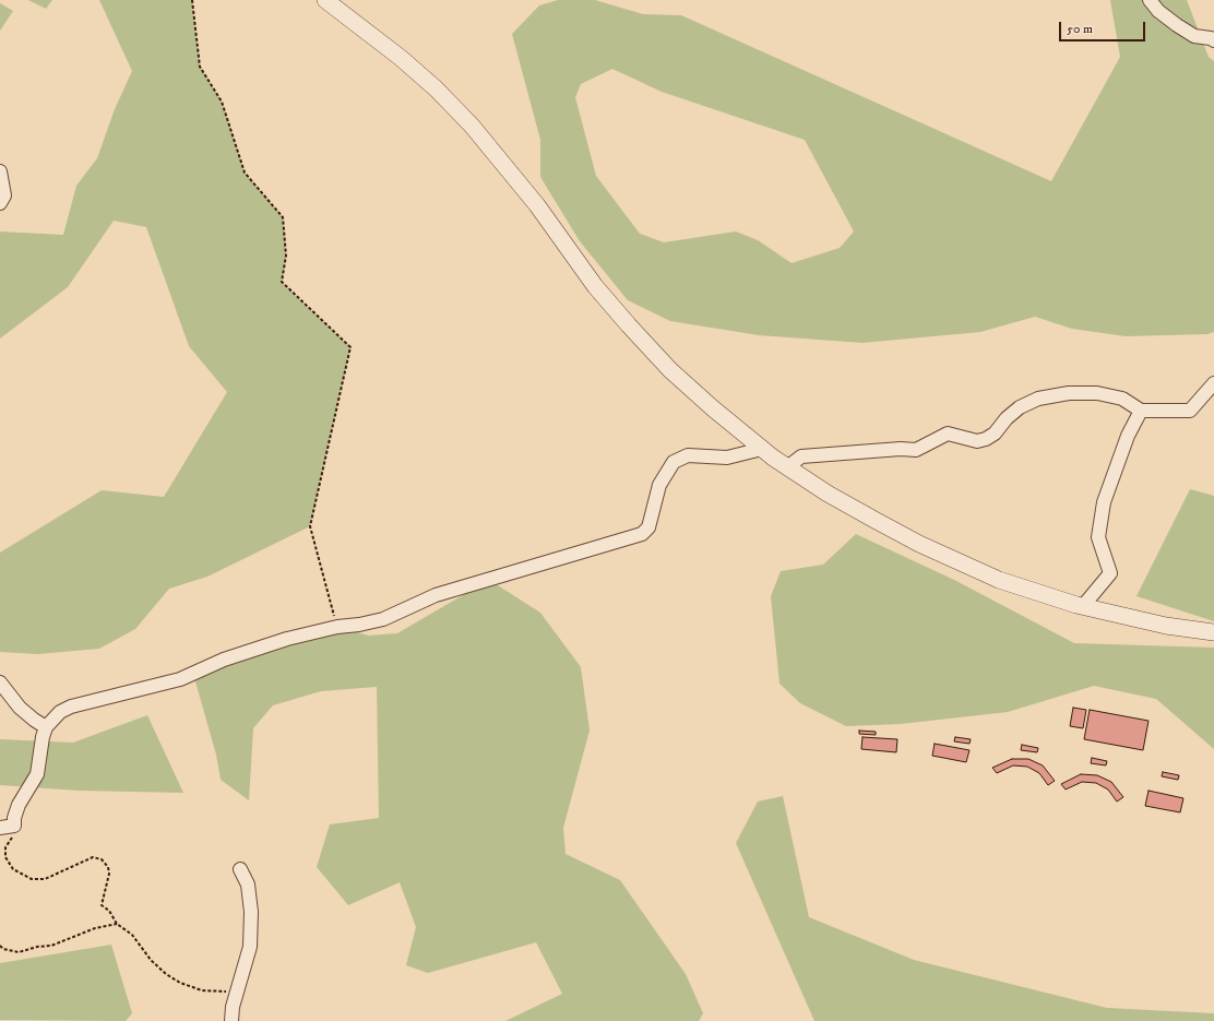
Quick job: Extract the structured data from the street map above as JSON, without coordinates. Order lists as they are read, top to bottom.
{
  "scale_bar": "50 m"
}
